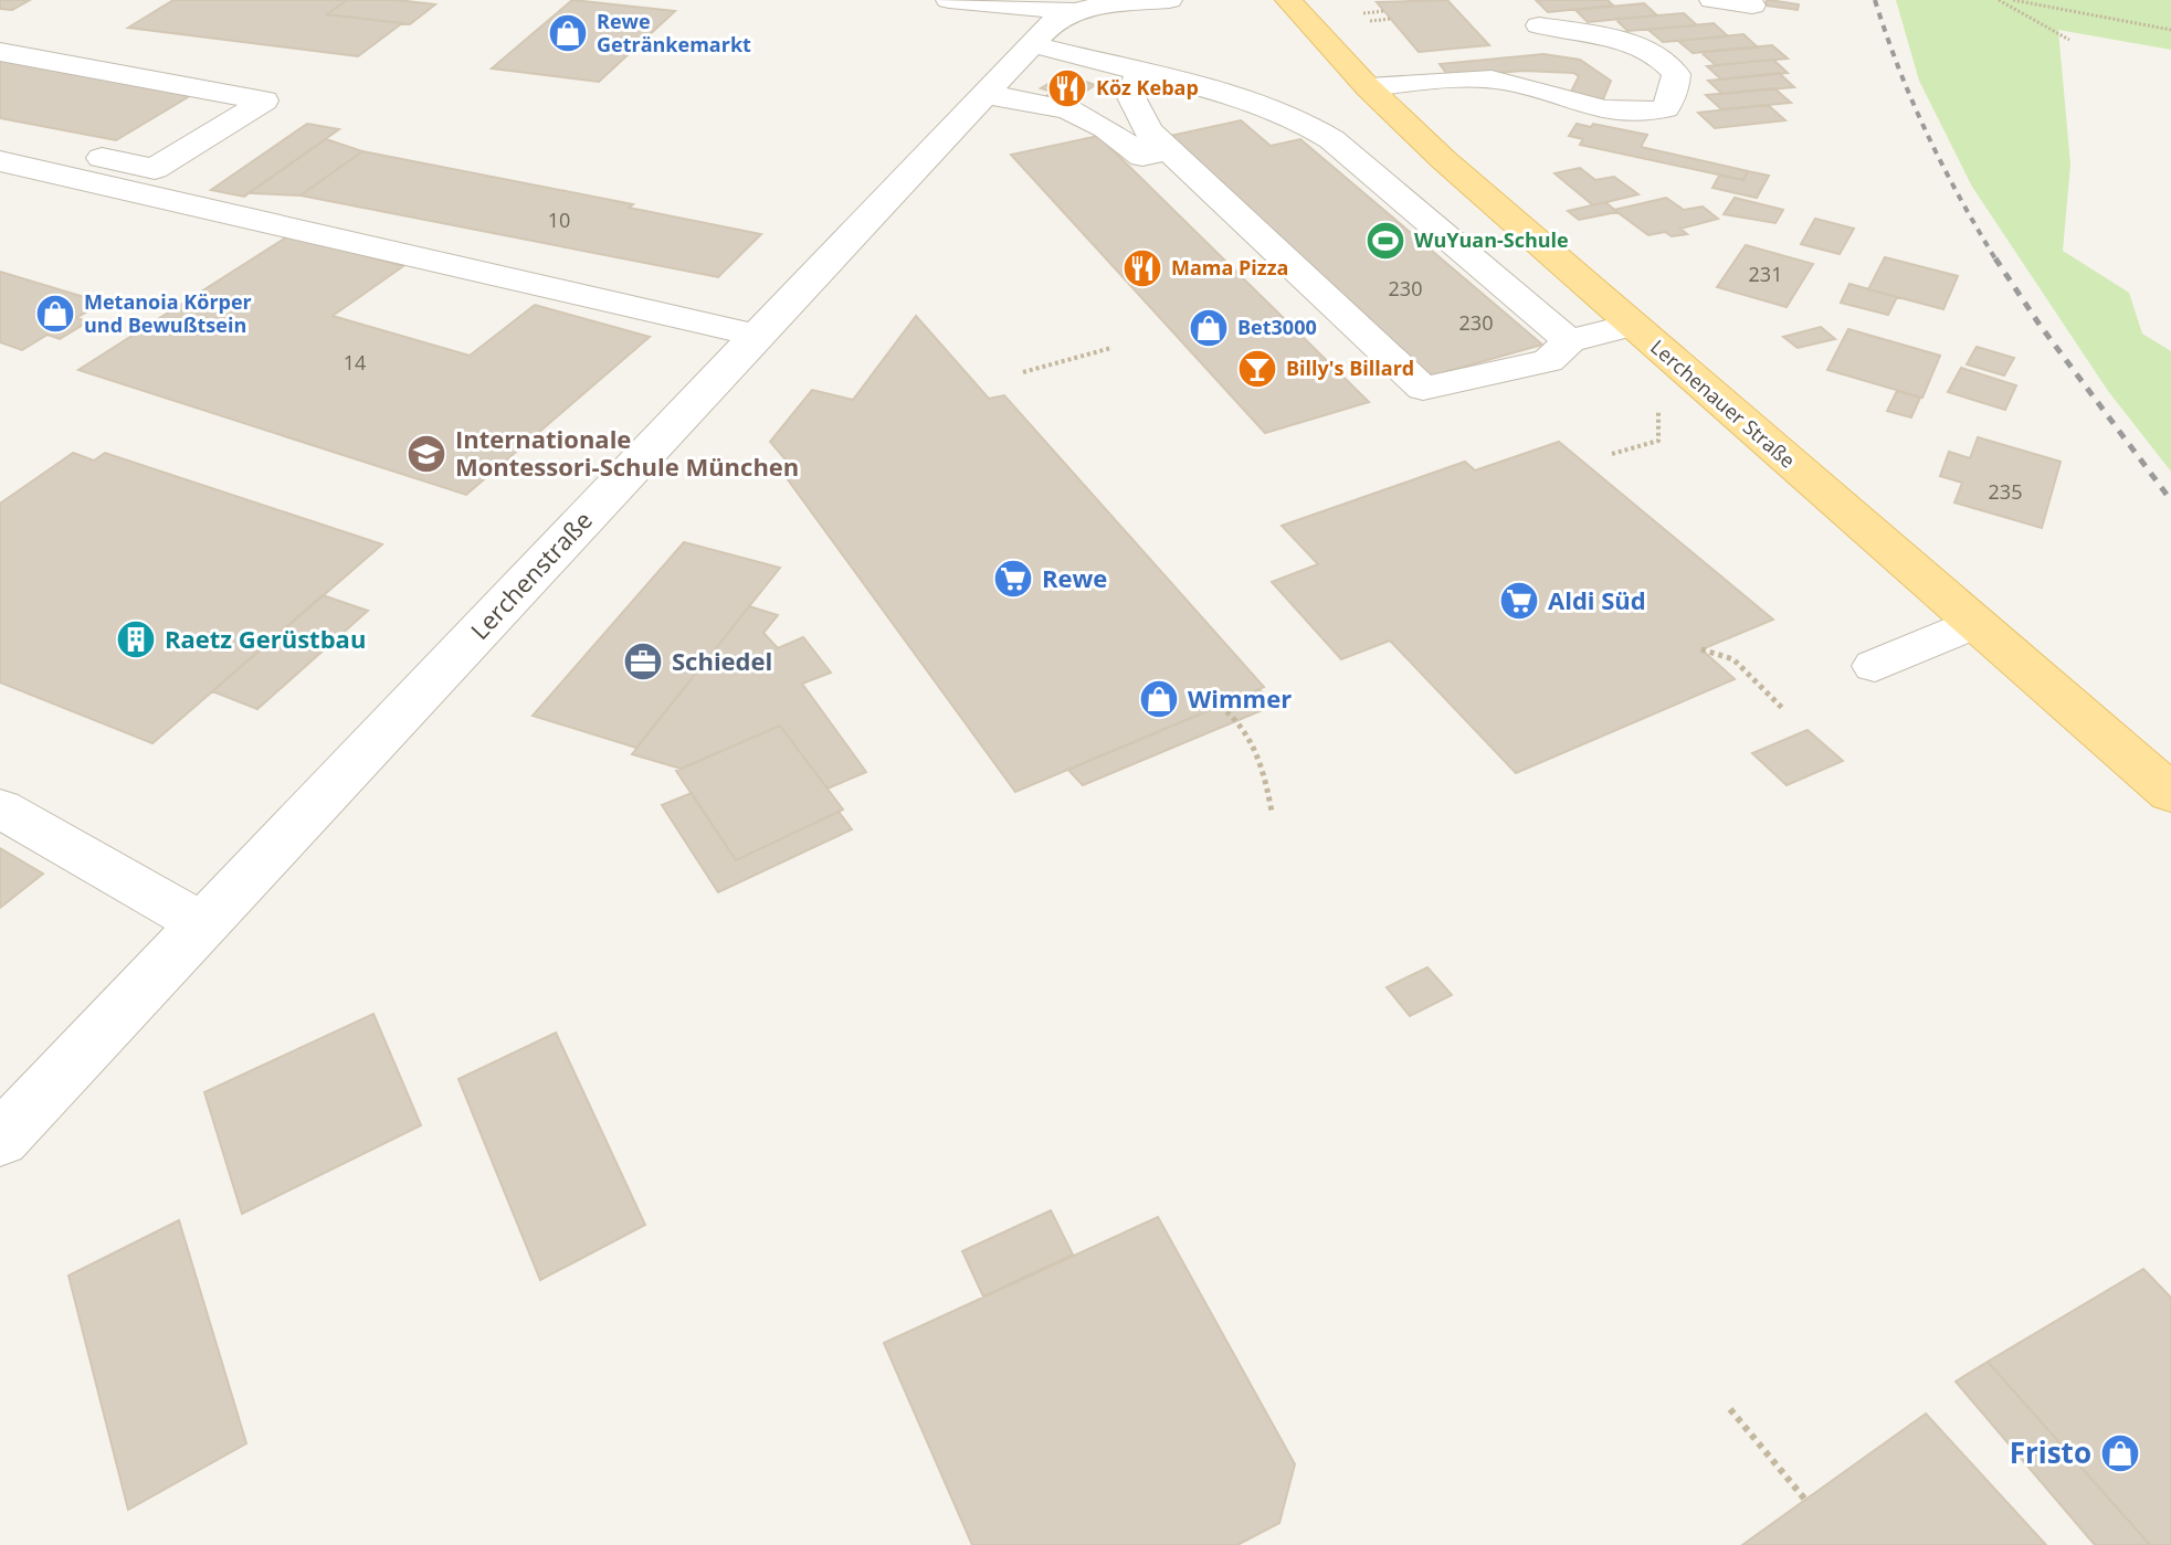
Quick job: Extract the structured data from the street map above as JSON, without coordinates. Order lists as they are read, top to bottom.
{
  "streets": {
    "main road": ["Lerchenauer Straße"],
    "street": ["Lerchenstraße"]
  },
  "places": {
    "shop": [
      "Rewe Getränkemarkt",
      "Metanoia Körper und Bewußtsein",
      "Bet3000",
      "Wimmer",
      "Fristo"
    ],
    "restaurant": ["Köz Kebap", "Mama Pizza"],
    "sports": ["WuYuan-Schule"],
    "bar": ["Billy's Billard"],
    "school or university": ["Internationale Montessori-Schule München"],
    "supermarket": ["Rewe", "Aldi Süd"],
    "building": ["Raetz Gerüstbau"],
    "office": ["Schiedel"]
  },
  "house_numbers": [
    "10",
    "231",
    "230",
    "230",
    "14",
    "235"
  ]
}
